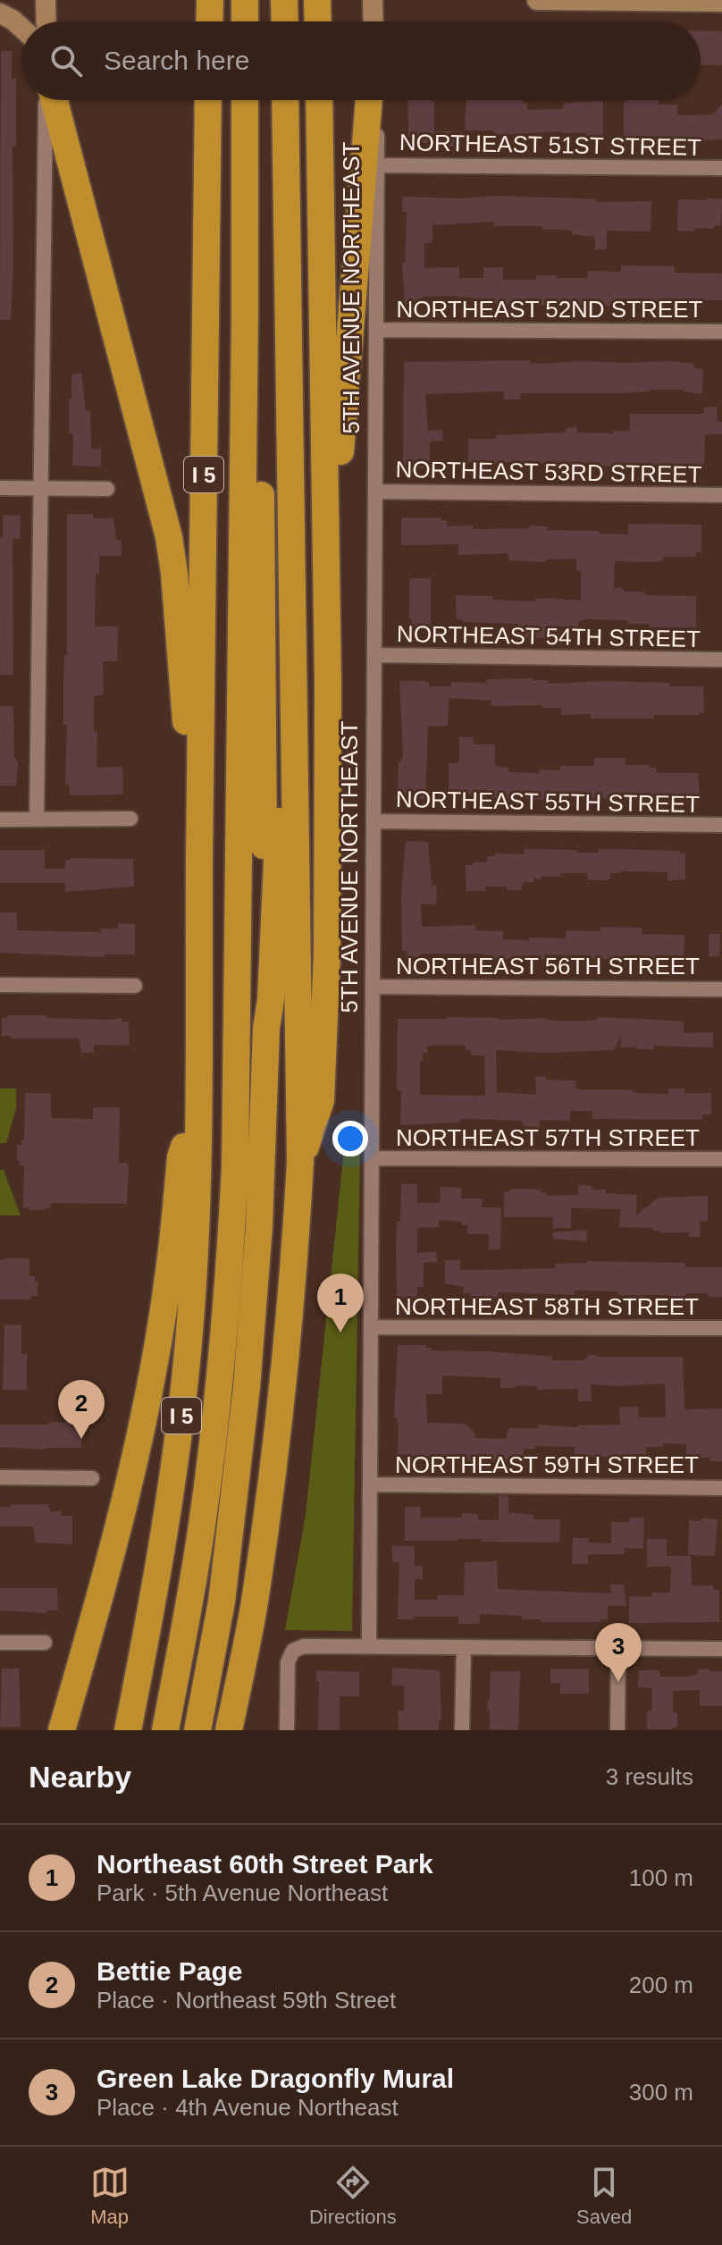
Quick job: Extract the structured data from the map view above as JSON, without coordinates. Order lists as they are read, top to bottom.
{
  "streets": {
    "highway": ["I 5"],
    "street": [
      "NORTHEAST 51ST STREET",
      "5TH AVENUE NORTHEAST",
      "NORTHEAST 52ND STREET",
      "NORTHEAST 53RD STREET",
      "NORTHEAST 54TH STREET",
      "NORTHEAST 55TH STREET",
      "NORTHEAST 56TH STREET",
      "NORTHEAST 57TH STREET",
      "NORTHEAST 58TH STREET",
      "NORTHEAST 59TH STREET"
    ]
  },
  "crossings": [
    ["NORTHEAST 51ST STREET", "5TH AVENUE NORTHEAST"],
    ["5TH AVENUE NORTHEAST", "NORTHEAST 52ND STREET"],
    ["5TH AVENUE NORTHEAST", "NORTHEAST 53RD STREET"],
    ["5TH AVENUE NORTHEAST", "NORTHEAST 54TH STREET"],
    ["5TH AVENUE NORTHEAST", "NORTHEAST 55TH STREET"],
    ["5TH AVENUE NORTHEAST", "NORTHEAST 56TH STREET"],
    ["5TH AVENUE NORTHEAST", "NORTHEAST 57TH STREET"],
    ["5TH AVENUE NORTHEAST", "NORTHEAST 58TH STREET"],
    ["5TH AVENUE NORTHEAST", "NORTHEAST 59TH STREET"]
  ],
  "page": {
    "search": "Search here",
    "pins": ["1", "2", "3"],
    "heading": ["Nearby", "3 results"],
    "list": [
      {
        "mark": "1",
        "name": "Northeast 60th Street Park",
        "note": "Park · 5th Avenue Northeast",
        "value": "100 m"
      },
      {
        "mark": "2",
        "name": "Bettie Page",
        "note": "Place · Northeast 59th Street",
        "value": "200 m"
      },
      {
        "mark": "3",
        "name": "Green Lake Dragonfly Mural",
        "note": "Place · 4th Avenue Northeast",
        "value": "300 m"
      }
    ],
    "nav": ["Map", "Directions", "Saved"]
  }
}
